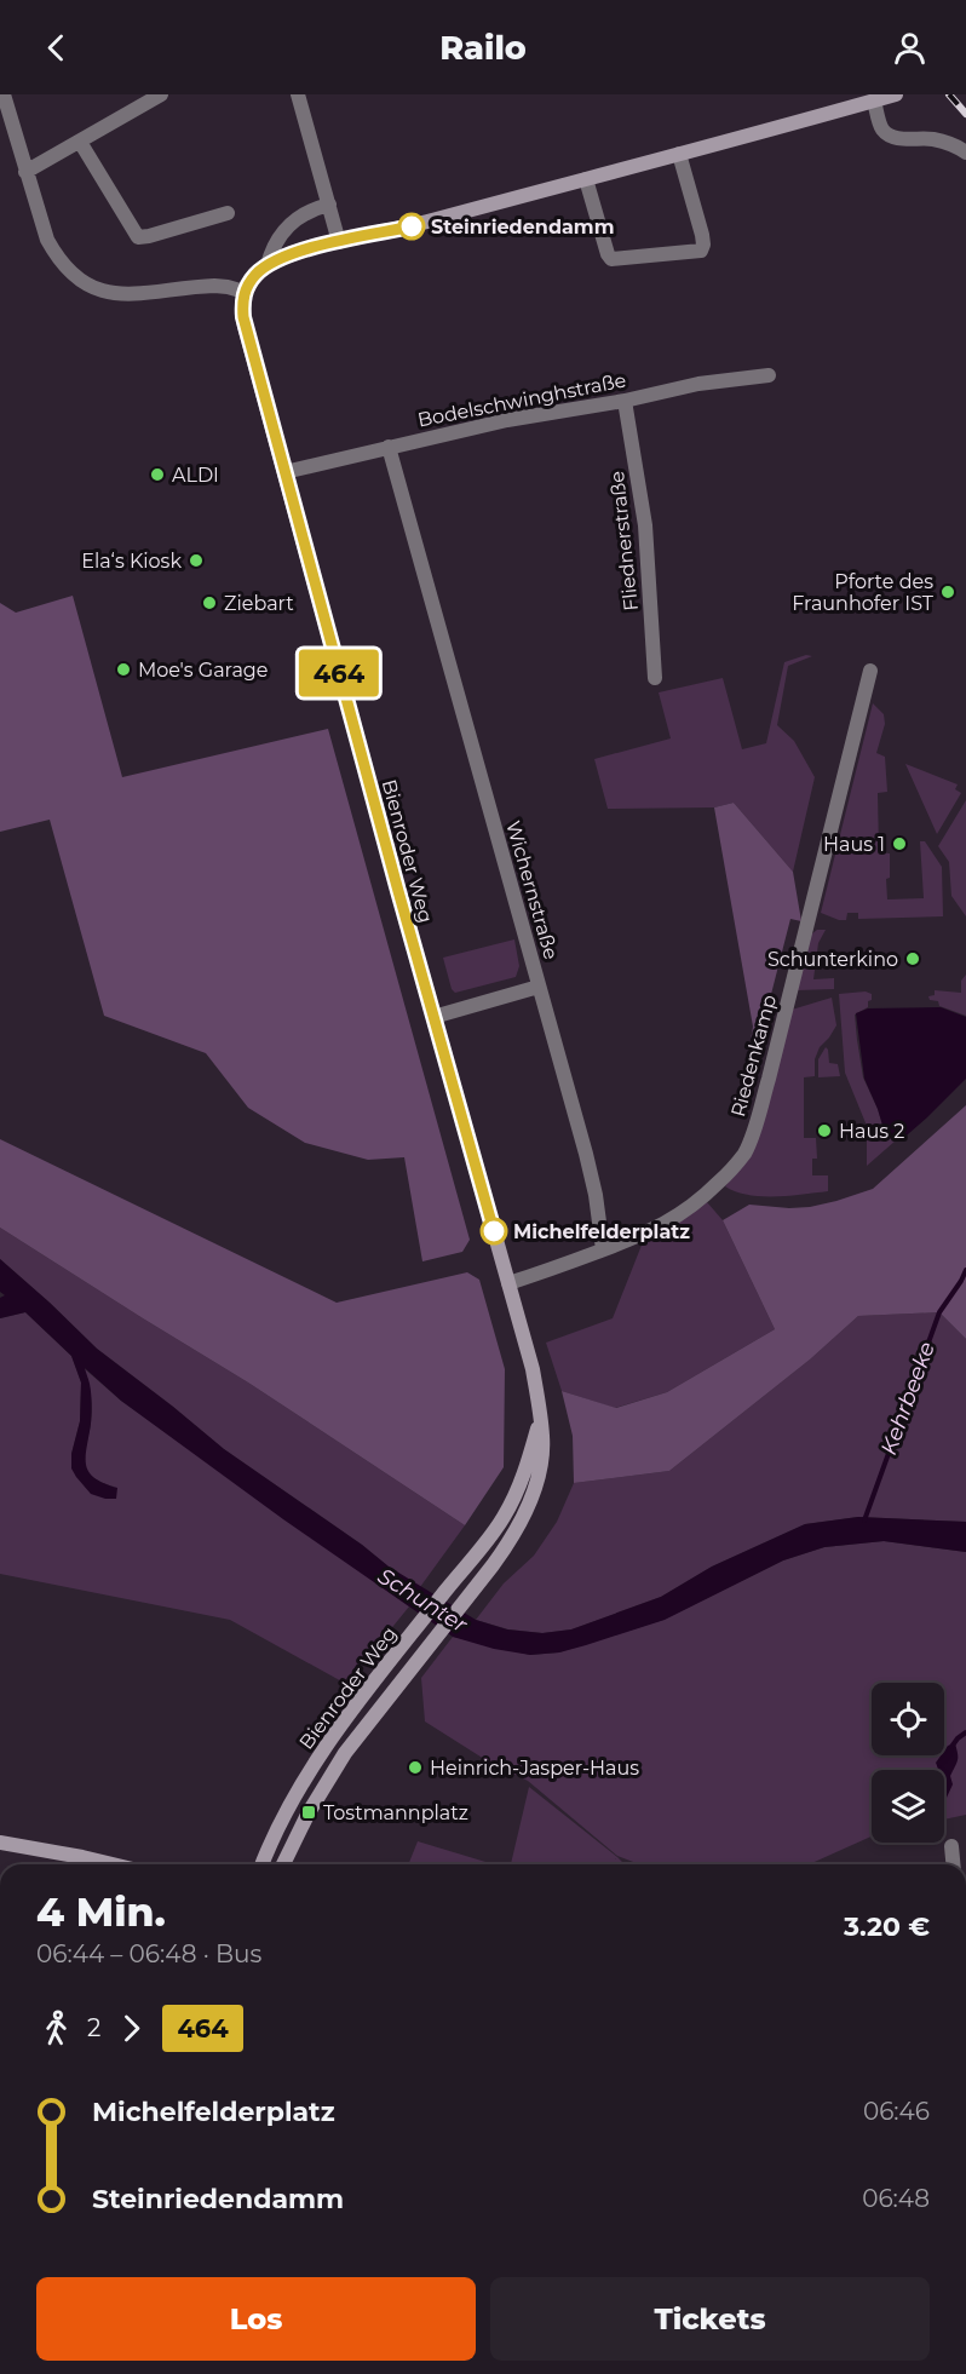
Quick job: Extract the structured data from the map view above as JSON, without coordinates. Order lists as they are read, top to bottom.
{
  "streets": {
    "main road": ["Bienroder Weg"],
    "street": [
      "Bodelschwinghstraße",
      "Fliednerstraße",
      "Wichernstraße",
      "Riedenkamp"
    ]
  },
  "crossings": [
    ["Bodelschwinghstraße", "Fliednerstraße"],
    ["Bodelschwinghstraße", "Bienroder Weg"],
    ["Bodelschwinghstraße", "Wichernstraße"],
    ["Wichernstraße", "Riedenkamp"]
  ],
  "water": ["Kehrbeeke", "Schunter"],
  "places": {
    "other": [
      "Steinriedendamm",
      "ALDI",
      "Ela‘s Kiosk",
      "Pforte des Fraunhofer IST",
      "Ziebart",
      "Moe's Garage",
      "Haus 1",
      "Schunterkino",
      "Haus 2",
      "Michelfelderplatz",
      "Heinrich-Jasper-Haus"
    ],
    "transit": ["Tostmannplatz"]
  },
  "lines": ["bus line 464"],
  "page": {
    "header": "Railo",
    "on_map": "464",
    "heading": ["4 Min.", "06:44 – 06:48 · Bus", "3.20 €"],
    "legs": ["2", "464"],
    "list": [
      {
        "name": "Michelfelderplatz",
        "value": "06:46"
      },
      {
        "name": "Steinriedendamm",
        "value": "06:48"
      }
    ],
    "buttons": ["Los", "Tickets"]
  }
}
